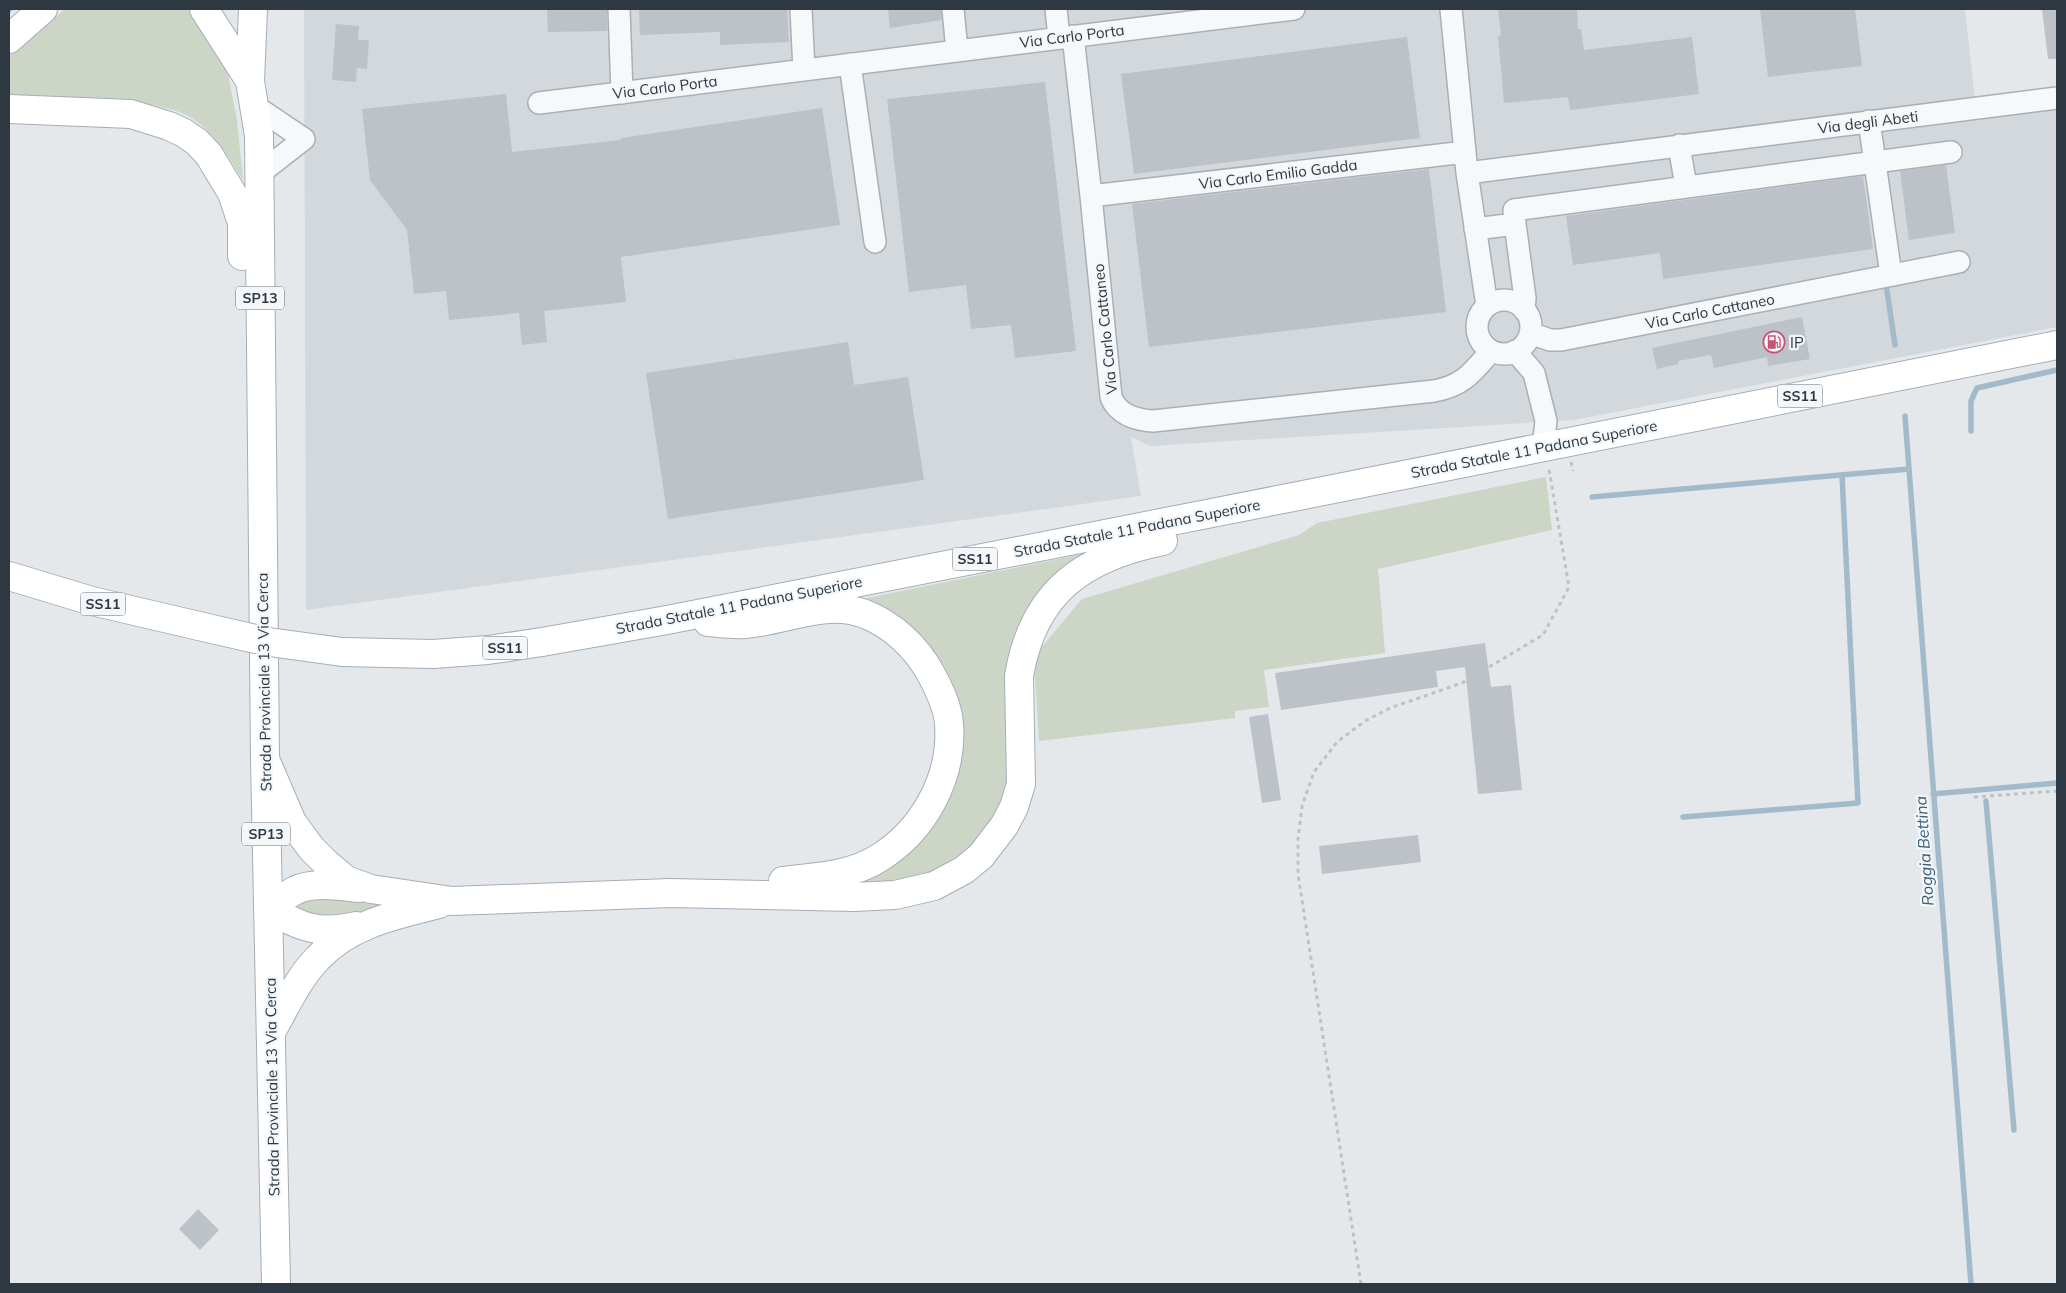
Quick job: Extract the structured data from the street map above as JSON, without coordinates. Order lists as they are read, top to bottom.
{
  "streets": {
    "main road": [
      "SP13",
      "SS11",
      "Strada Statale 11 Padana Superiore",
      "Strada Provinciale 13 Via Cerca"
    ],
    "street": [
      "Via Carlo Porta",
      "Via degli Abeti",
      "Via Carlo Emilio Gadda",
      "Via Carlo Cattaneo"
    ]
  },
  "crossings": [
    ["Via Carlo Porta", "Via Carlo Cattaneo"],
    ["Via degli Abeti", "Via Carlo Emilio Gadda"],
    ["Via Carlo Emilio Gadda", "Via Carlo Cattaneo"]
  ],
  "water": ["Roggia Bettina"],
  "places": {
    "fuel station": ["IP"]
  }
}
